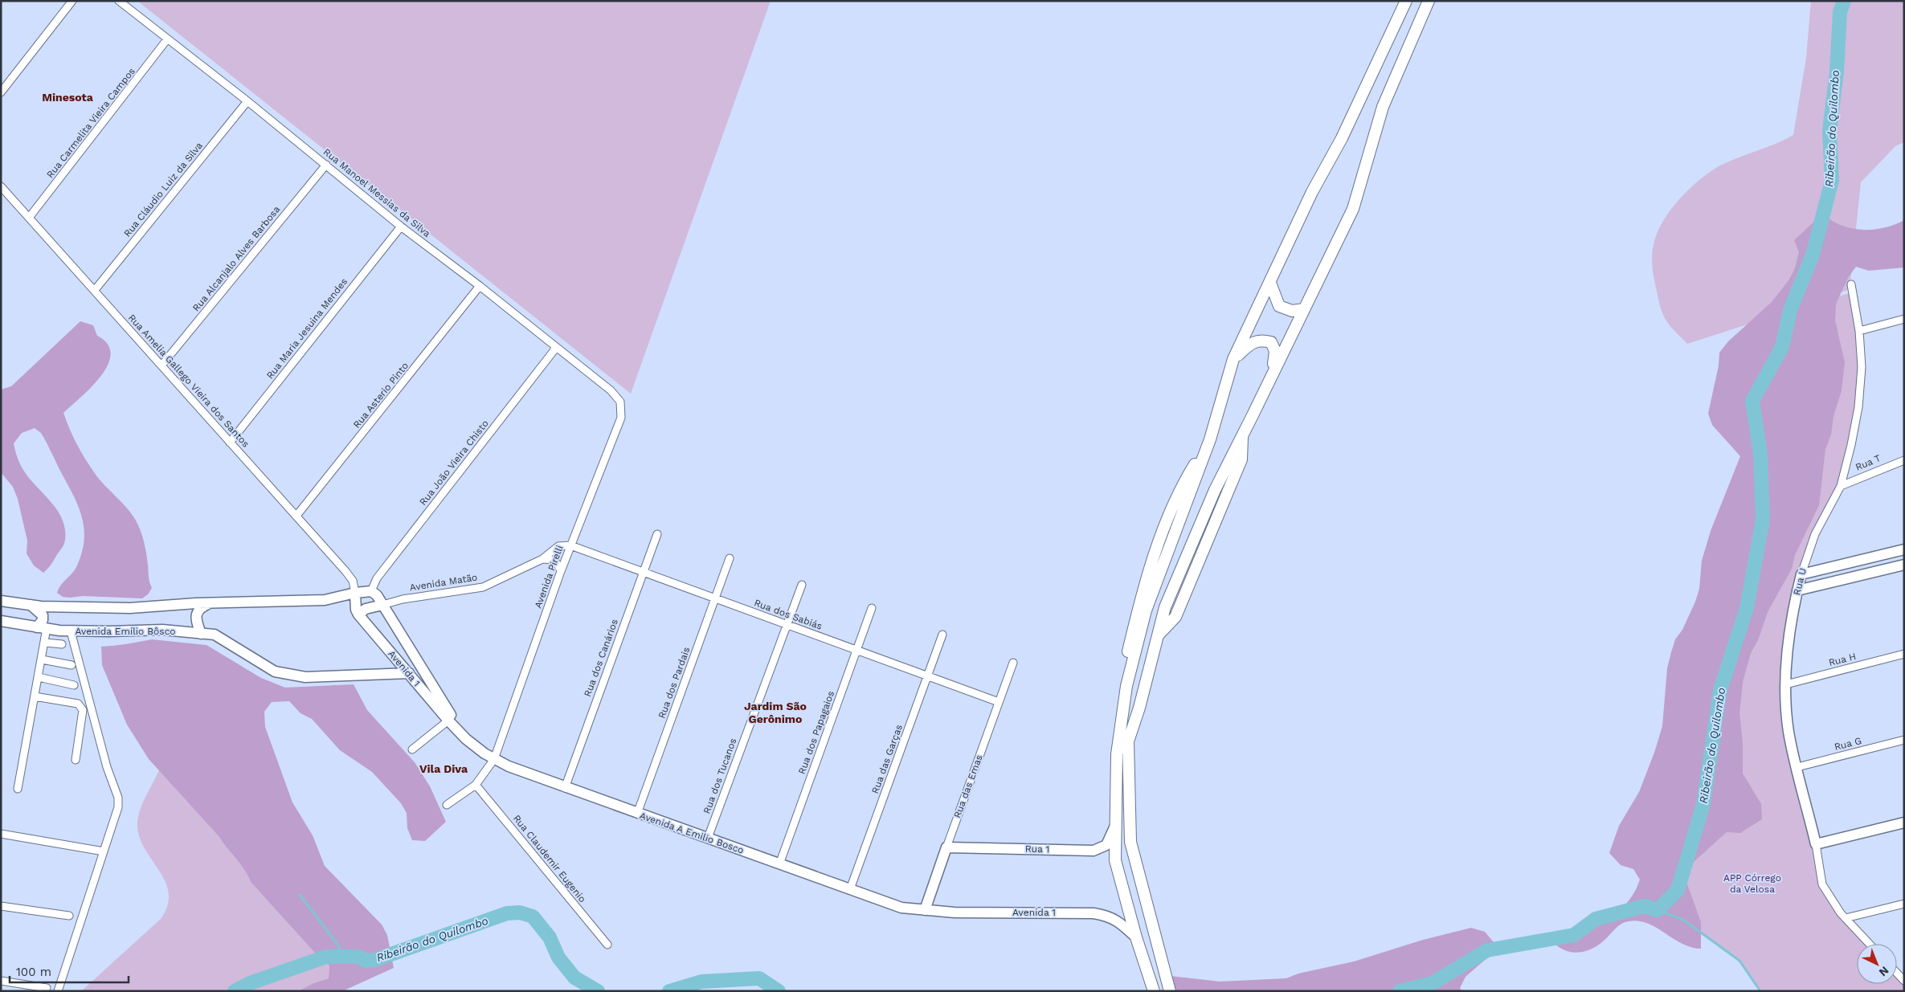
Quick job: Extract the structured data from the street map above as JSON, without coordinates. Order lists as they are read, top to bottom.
{
  "streets": {
    "main road": [
      "Rua U",
      "Avenida Emílio Bôsco",
      "Avenida 1",
      "Rua das Emas",
      "Avenida A Emilio Bosco",
      "Rua 1"
    ],
    "street": [
      "Rua Carmelita Vieira Campos",
      "Rua Cláudio Luiz da Silva",
      "Rua Manoel Messias da Silva",
      "Rua Alcanjalo Alves Barbosa",
      "Rua Maria Jesuina Mendes",
      "Rua Amelia Gallego Vieira dos Santos",
      "Rua Asterio Pinto",
      "Rua João Vieira Chisto",
      "Rua T",
      "Avenida Pirelli",
      "Avenida Matão",
      "Rua dos Sabiás",
      "Rua dos Canários",
      "Rua H",
      "Rua dos Pardais",
      "Rua dos Papagaios",
      "Rua G",
      "Rua das Garças",
      "Rua dos Tucanos",
      "Rua Claudemir Eugenio"
    ]
  },
  "crossings": [
    ["Rua Carmelita Vieira Campos", "Rua Manoel Messias da Silva"],
    ["Rua Carmelita Vieira Campos", "Rua Amelia Gallego Vieira dos Santos"],
    ["Rua Cláudio Luiz da Silva", "Rua Manoel Messias da Silva"],
    ["Rua Cláudio Luiz da Silva", "Rua Amelia Gallego Vieira dos Santos"],
    ["Rua Manoel Messias da Silva", "Rua Alcanjalo Alves Barbosa"],
    ["Rua Manoel Messias da Silva", "Rua Maria Jesuina Mendes"],
    ["Rua Manoel Messias da Silva", "Rua Asterio Pinto"],
    ["Rua Manoel Messias da Silva", "Rua João Vieira Chisto"],
    ["Rua Manoel Messias da Silva", "Avenida Pirelli"],
    ["Rua Alcanjalo Alves Barbosa", "Rua Amelia Gallego Vieira dos Santos"],
    ["Rua Maria Jesuina Mendes", "Rua Amelia Gallego Vieira dos Santos"],
    ["Rua Amelia Gallego Vieira dos Santos", "Rua Asterio Pinto"],
    ["Rua T", "Rua U"],
    ["Avenida Pirelli", "Avenida Matão"],
    ["Avenida Pirelli", "Rua dos Sabiás"],
    ["Avenida Pirelli", "Avenida A Emilio Bosco"],
    ["Avenida Pirelli", "Rua Claudemir Eugenio"],
    ["Rua U", "Rua H"],
    ["Rua U", "Rua G"],
    ["Avenida Matão", "Rua dos Sabiás"],
    ["Rua dos Sabiás", "Rua dos Canários"],
    ["Rua dos Sabiás", "Rua dos Pardais"],
    ["Rua dos Sabiás", "Rua dos Papagaios"],
    ["Rua dos Sabiás", "Rua das Garças"],
    ["Rua dos Sabiás", "Rua dos Tucanos"],
    ["Rua dos Sabiás", "Rua das Emas"],
    ["Avenida Emílio Bôsco", "Avenida 1"],
    ["Rua dos Canários", "Avenida A Emilio Bosco"],
    ["Avenida 1", "Rua das Emas"],
    ["Avenida 1", "Avenida A Emilio Bosco"],
    ["Rua dos Pardais", "Avenida A Emilio Bosco"],
    ["Rua dos Papagaios", "Avenida A Emilio Bosco"],
    ["Rua das Garças", "Avenida A Emilio Bosco"],
    ["Rua dos Tucanos", "Avenida A Emilio Bosco"],
    ["Rua das Emas", "Avenida A Emilio Bosco"],
    ["Rua das Emas", "Rua 1"]
  ],
  "districts": ["Minesota", "Jardim São Gerônimo", "Vila Diva"],
  "water": ["Ribeirão do Quilombo"],
  "parks": ["APP Córrego da Velosa"],
  "scale_bar": "100 m",
  "north": "bottom right"
}
